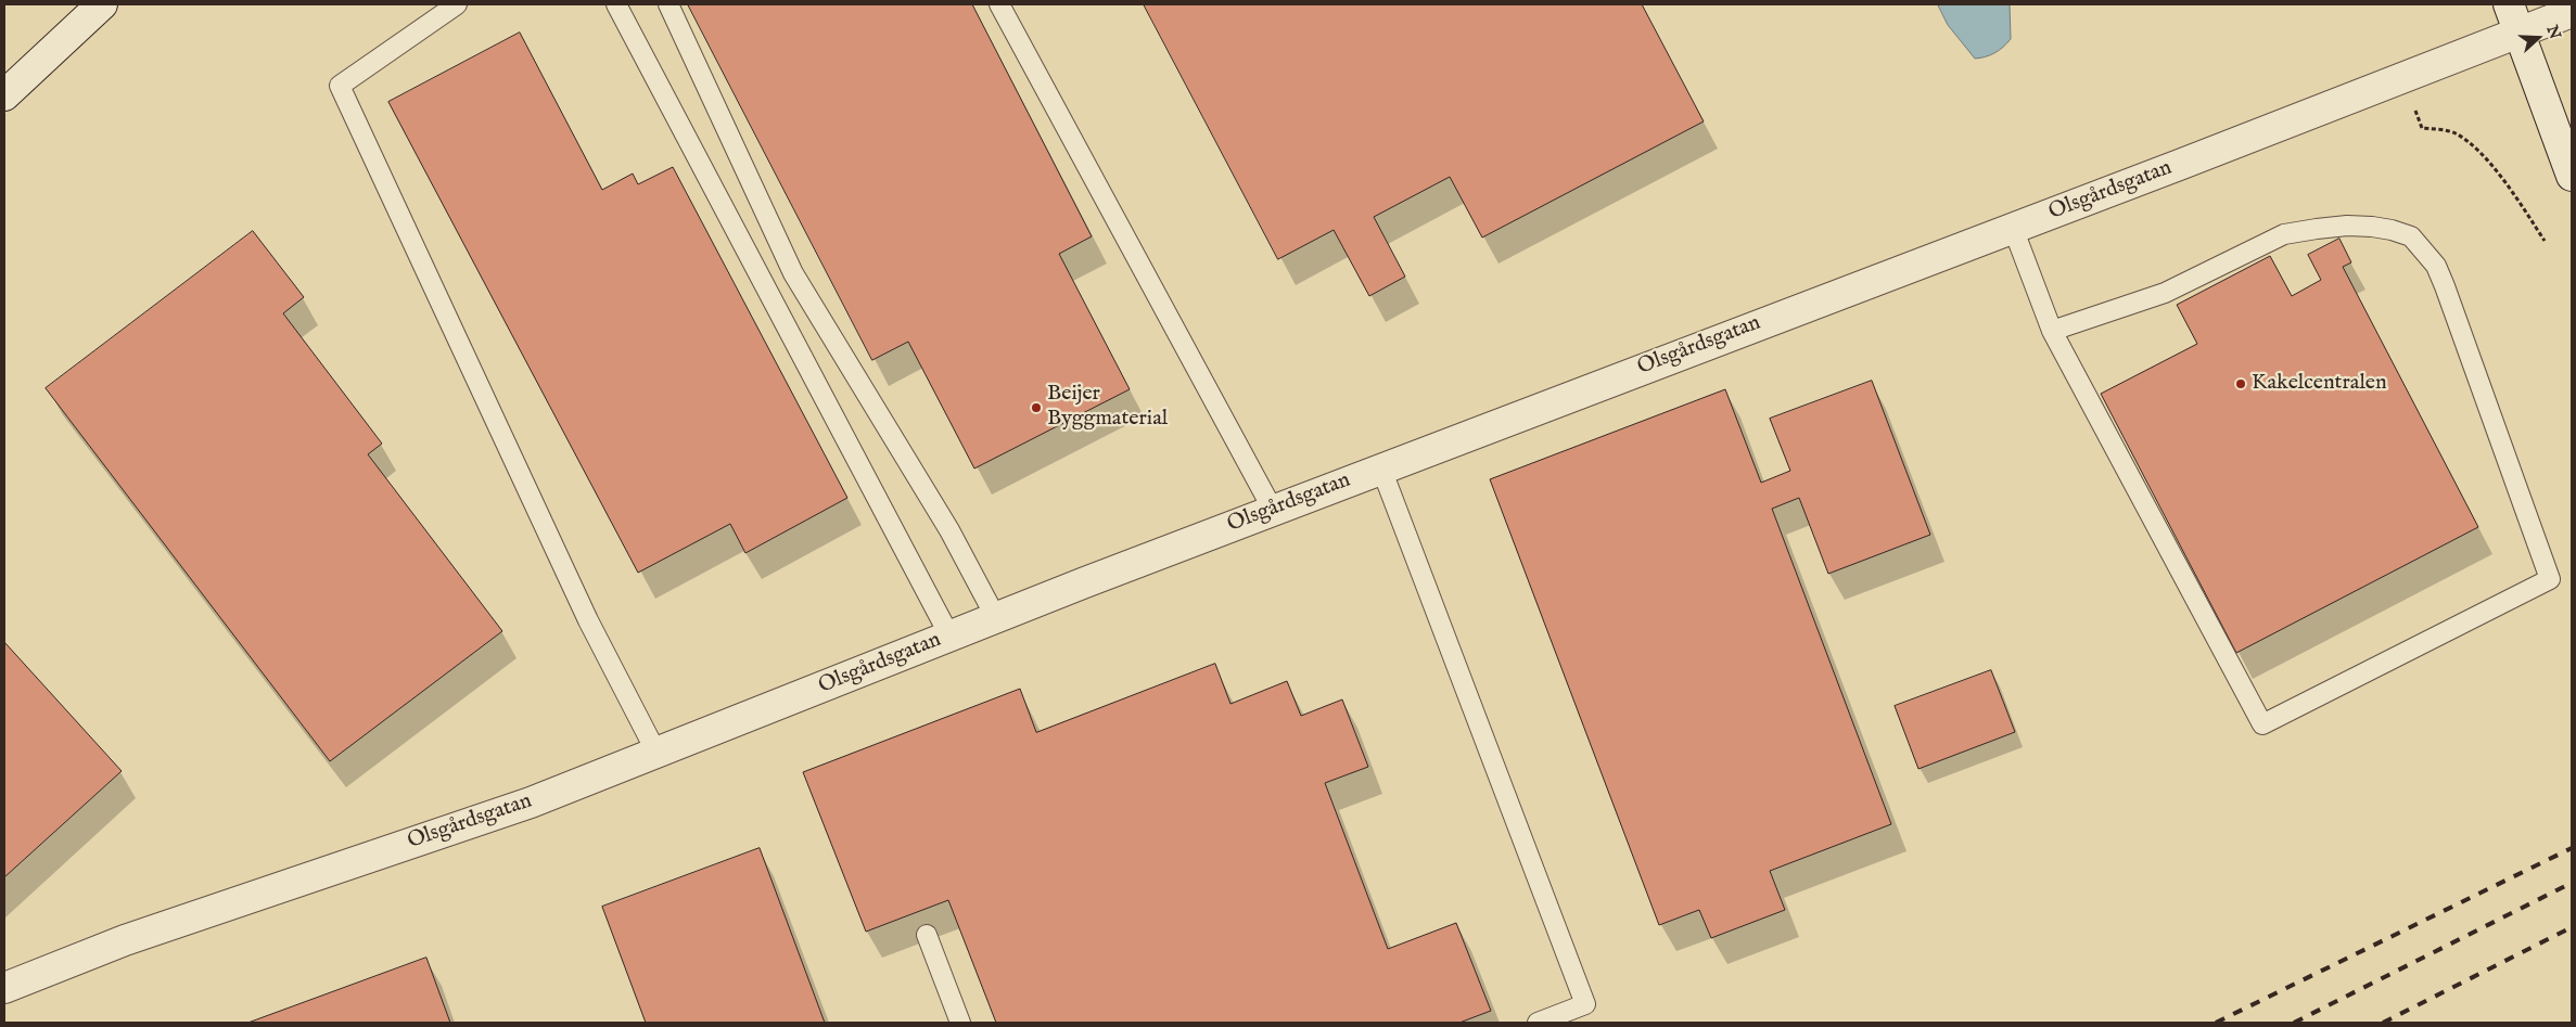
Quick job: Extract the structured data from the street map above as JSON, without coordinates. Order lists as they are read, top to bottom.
{
  "streets": {
    "street": ["Olsgårdsgatan"]
  },
  "places": ["Kakelcentralen", "Beijer Byggmaterial"],
  "north": "right"
}
